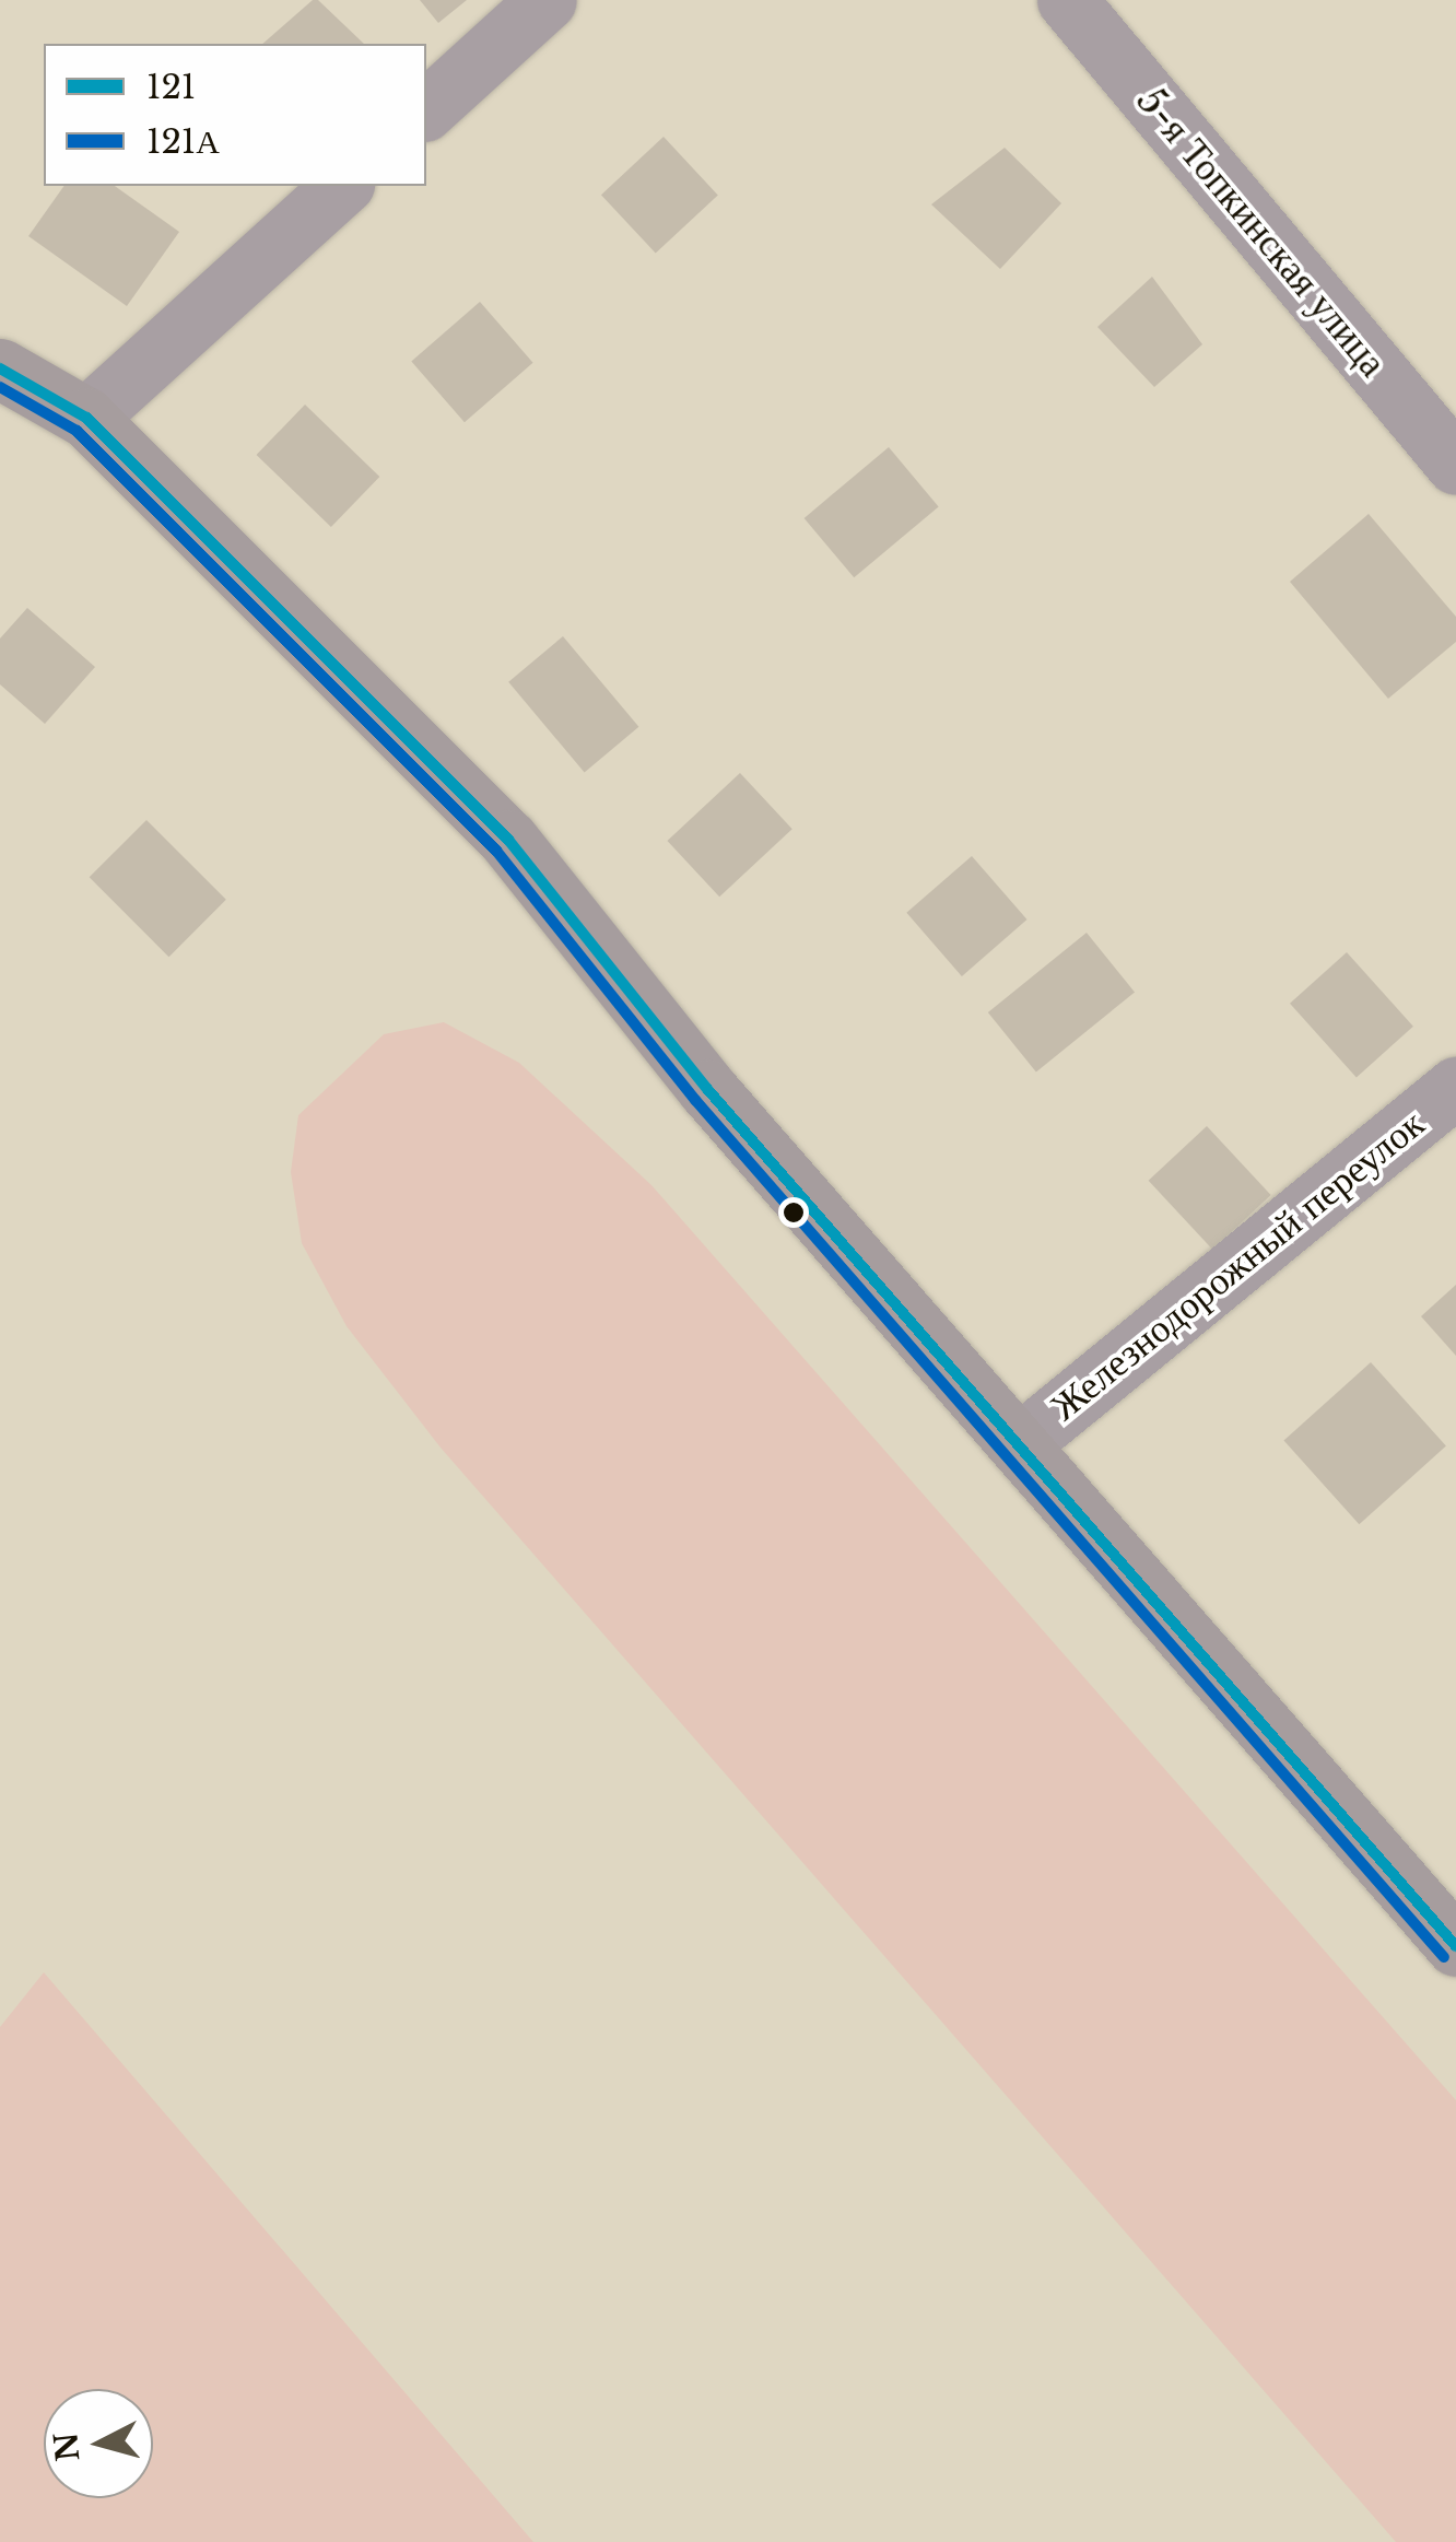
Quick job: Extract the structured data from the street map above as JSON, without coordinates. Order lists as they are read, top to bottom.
{
  "streets": {
    "street": ["5-я Топкинская улица", "Железнодорожный переулок"]
  },
  "lines": ["transit line 121", "transit line 121А"],
  "legend": ["121", "121А"],
  "north": "left"
}
